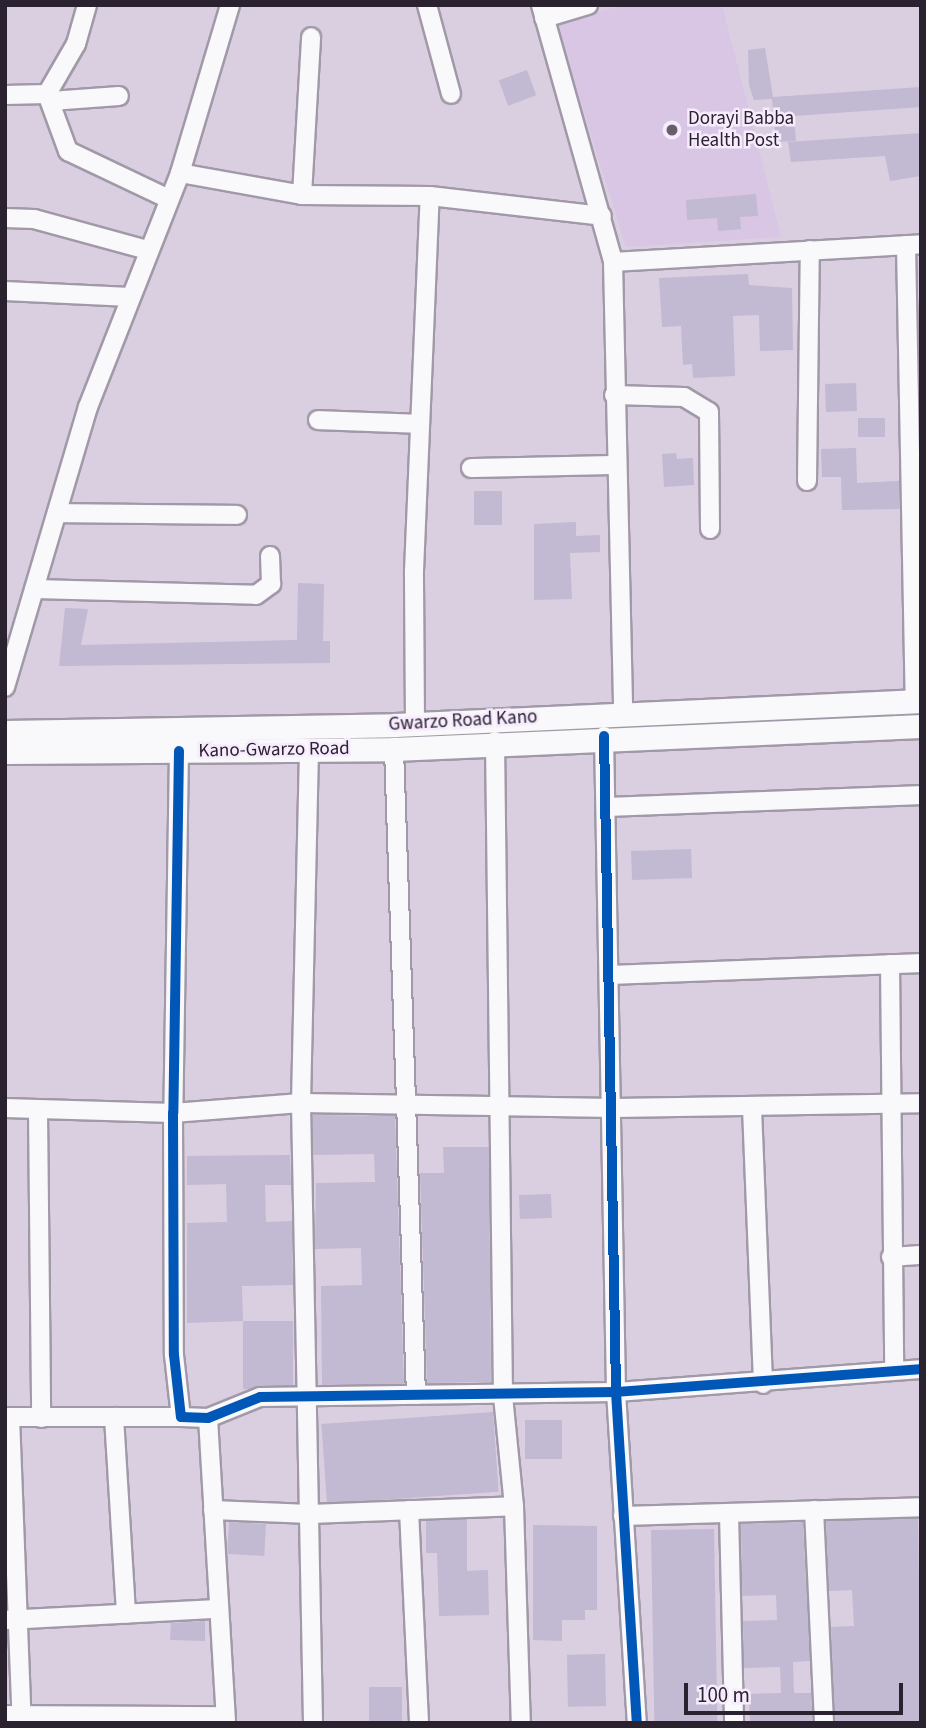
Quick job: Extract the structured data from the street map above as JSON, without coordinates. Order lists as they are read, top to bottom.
{
  "streets": {
    "main road": ["Gwarzo Road Kano", "Kano-Gwarzo Road"]
  },
  "places": ["Dorayi Babba Health Post"],
  "scale_bar": "100 m"
}
